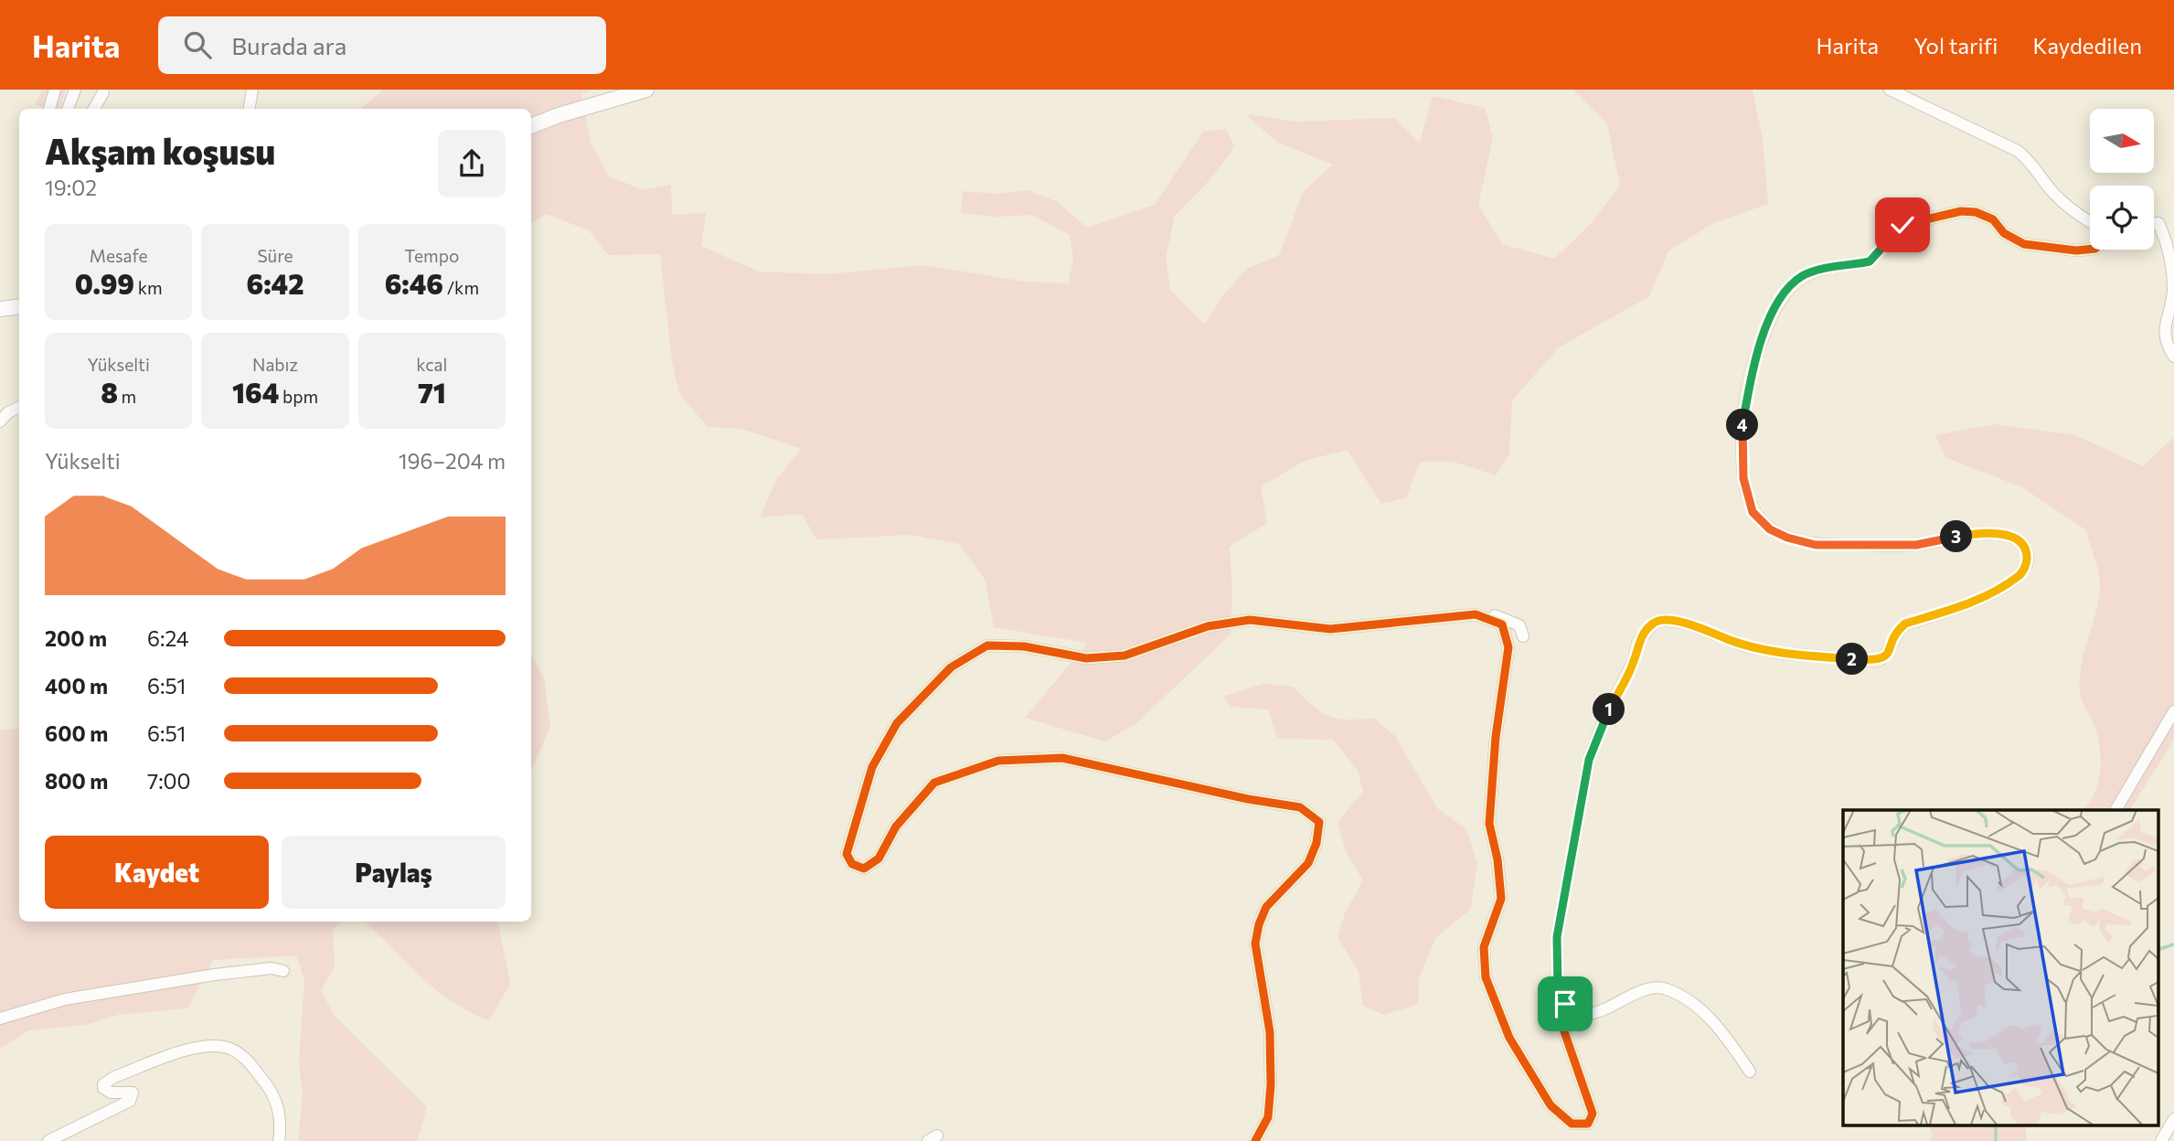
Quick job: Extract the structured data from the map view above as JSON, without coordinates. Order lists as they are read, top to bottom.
{
  "north": "right",
  "page": {
    "header": "Harita",
    "search": "Burada ara",
    "nav": ["Harita", "Yol tarifi", "Kaydedilen"],
    "heading": ["Akşam koşusu", "19:02"],
    "stats": [
      ["Mesafe", "0.99 km"],
      ["Süre", "6:42"],
      ["Tempo", "6:46 /km"],
      ["Yükselti", "8 m"],
      ["Nabız", "164 bpm"],
      ["kcal", "71"]
    ],
    "pins": [
      "4",
      "3",
      "2",
      "1"
    ],
    "chart": ["Yükselti", "196–204 m"],
    "list": [
      {
        "name": "200 m",
        "note": "6:24"
      },
      {
        "name": "400 m",
        "note": "6:51"
      },
      {
        "name": "600 m",
        "note": "6:51"
      },
      {
        "name": "800 m",
        "note": "7:00"
      }
    ],
    "buttons": ["Kaydet", "Paylaş"]
  }
}
